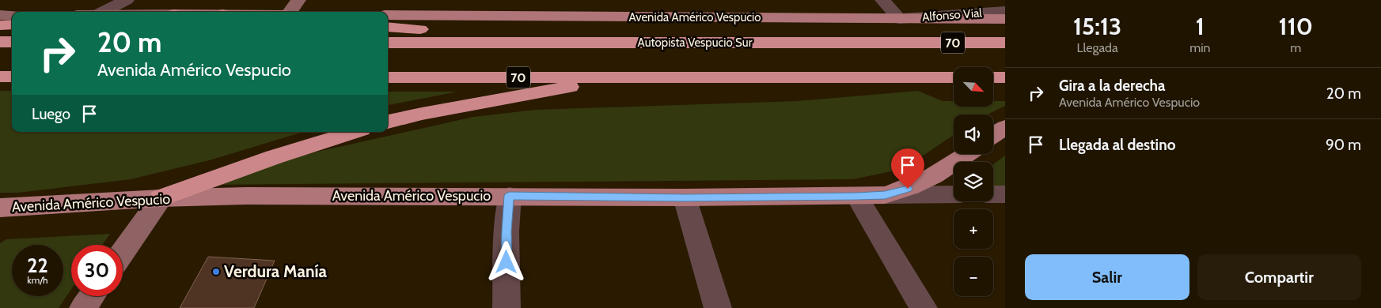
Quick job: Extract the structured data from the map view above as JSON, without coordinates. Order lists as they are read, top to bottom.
{
  "streets": {
    "highway": ["Autopista Vespucio Sur", "70"],
    "main road": ["Avenida Américo Vespucio"],
    "street": ["Alfonso Vial"]
  },
  "crossings": [
    ["Alfonso Vial", "Avenida Américo Vespucio"]
  ],
  "places": ["Verdura Manía"],
  "north": "bottom right",
  "page": {
    "eta": [
      "15:13",
      "Llegada",
      "1",
      "min",
      "110",
      "m"
    ],
    "turn": ["20 m", "Avenida Américo Vespucio"],
    "map_buttons": ["+", "−"],
    "list": [
      {
        "name": "Gira a la derecha",
        "note": "Avenida Américo Vespucio",
        "value": "20 m"
      },
      {
        "name": "Llegada al destino",
        "value": "90 m"
      }
    ],
    "then": "Luego",
    "speed": "22 km/h",
    "limit": "30",
    "buttons": ["Salir", "Compartir"]
  }
}
